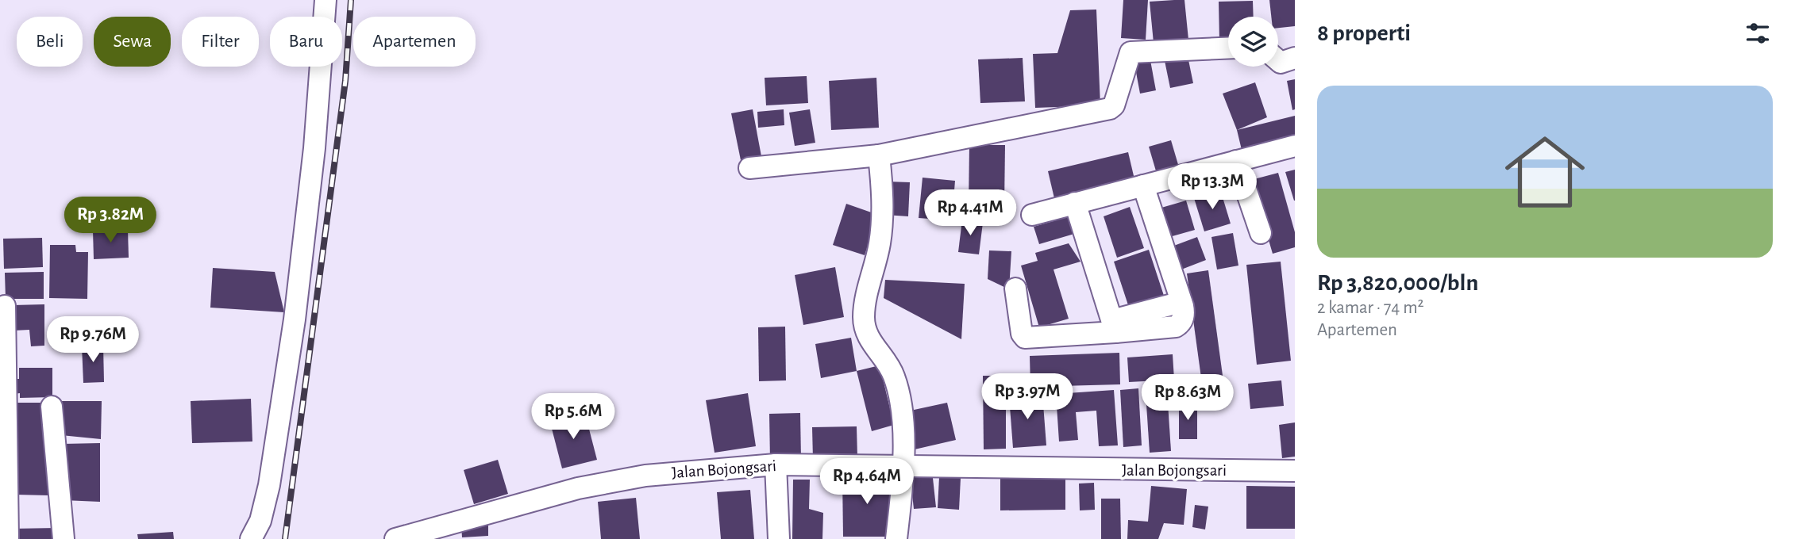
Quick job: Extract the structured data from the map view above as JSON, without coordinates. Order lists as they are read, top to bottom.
{
  "streets": {
    "street": ["Jalan Bojongsari"]
  },
  "page": {
    "heading": "8 properti",
    "chip": [
      "Beli",
      "Sewa",
      "Filter",
      "Baru",
      "Apartemen"
    ],
    "list": [
      {
        "name": "Rp 3,820,000/bln",
        "note": "2 kamar · 74 m² · Apartemen"
      }
    ],
    "price": [
      "Rp 13.3M",
      "Rp 4.41M",
      "Rp 3.82M",
      "Rp 9.76M",
      "Rp 3.97M",
      "Rp 8.63M",
      "Rp 5.6M",
      "Rp 4.64M"
    ]
  }
}
